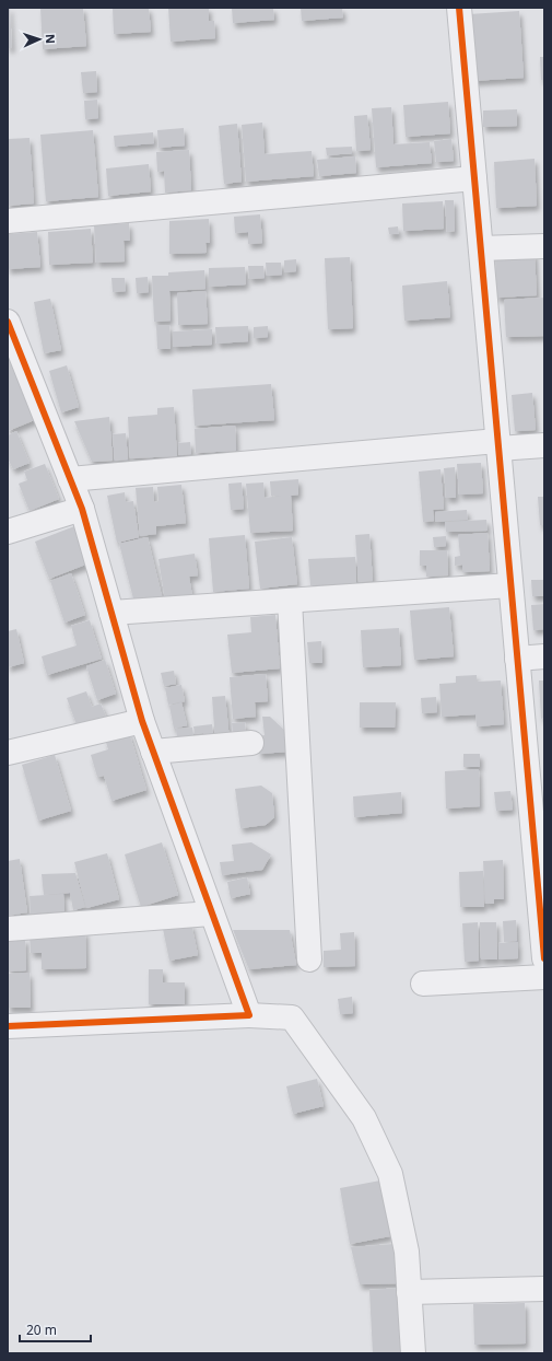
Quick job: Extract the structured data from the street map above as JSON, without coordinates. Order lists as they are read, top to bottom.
{
  "scale_bar": "20 m",
  "north": "right"
}
